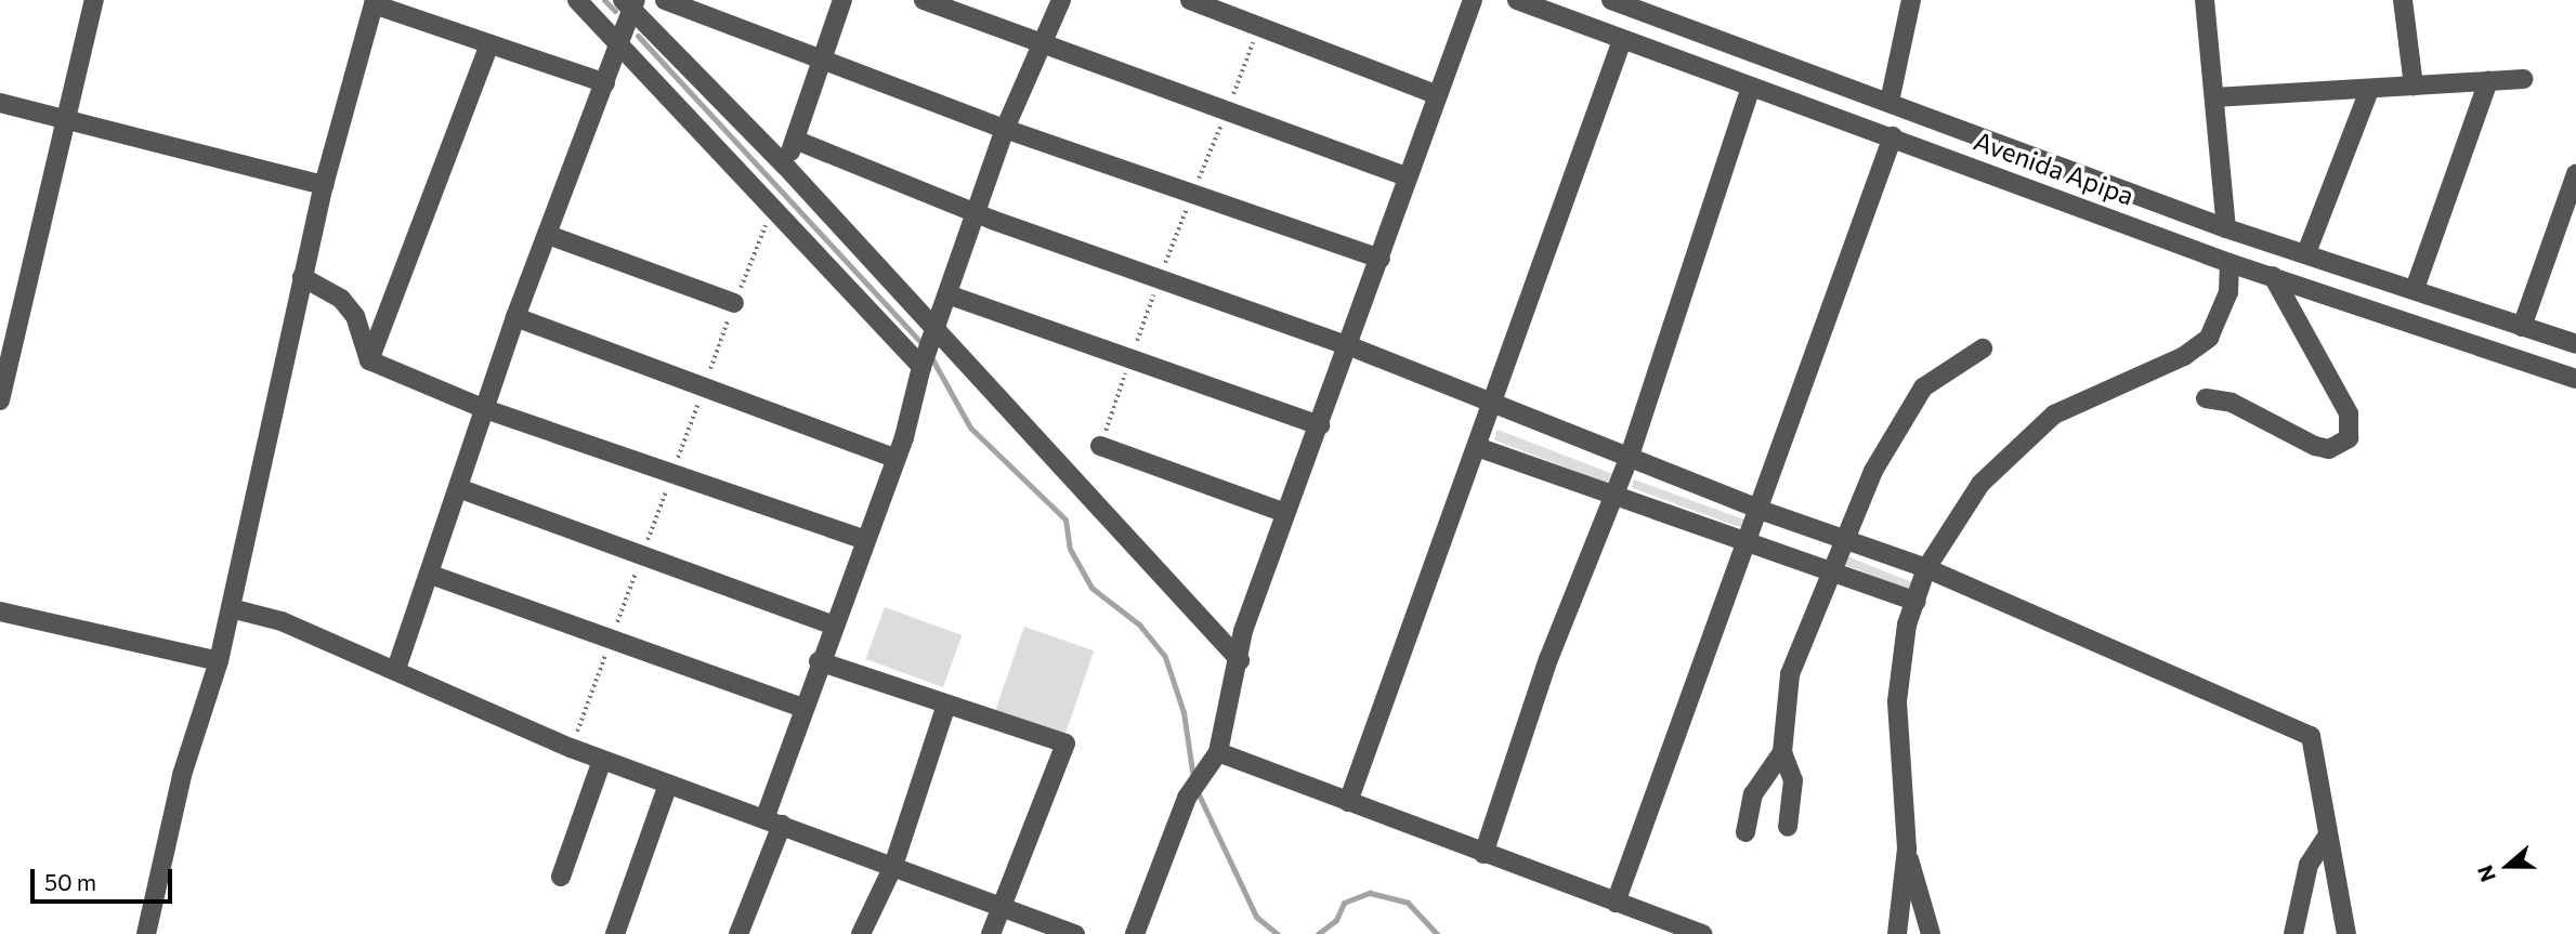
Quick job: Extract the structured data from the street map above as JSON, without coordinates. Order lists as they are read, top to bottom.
{
  "streets": {
    "street": ["Avenida Apipa"]
  },
  "scale_bar": "50 m",
  "north": "left"
}
